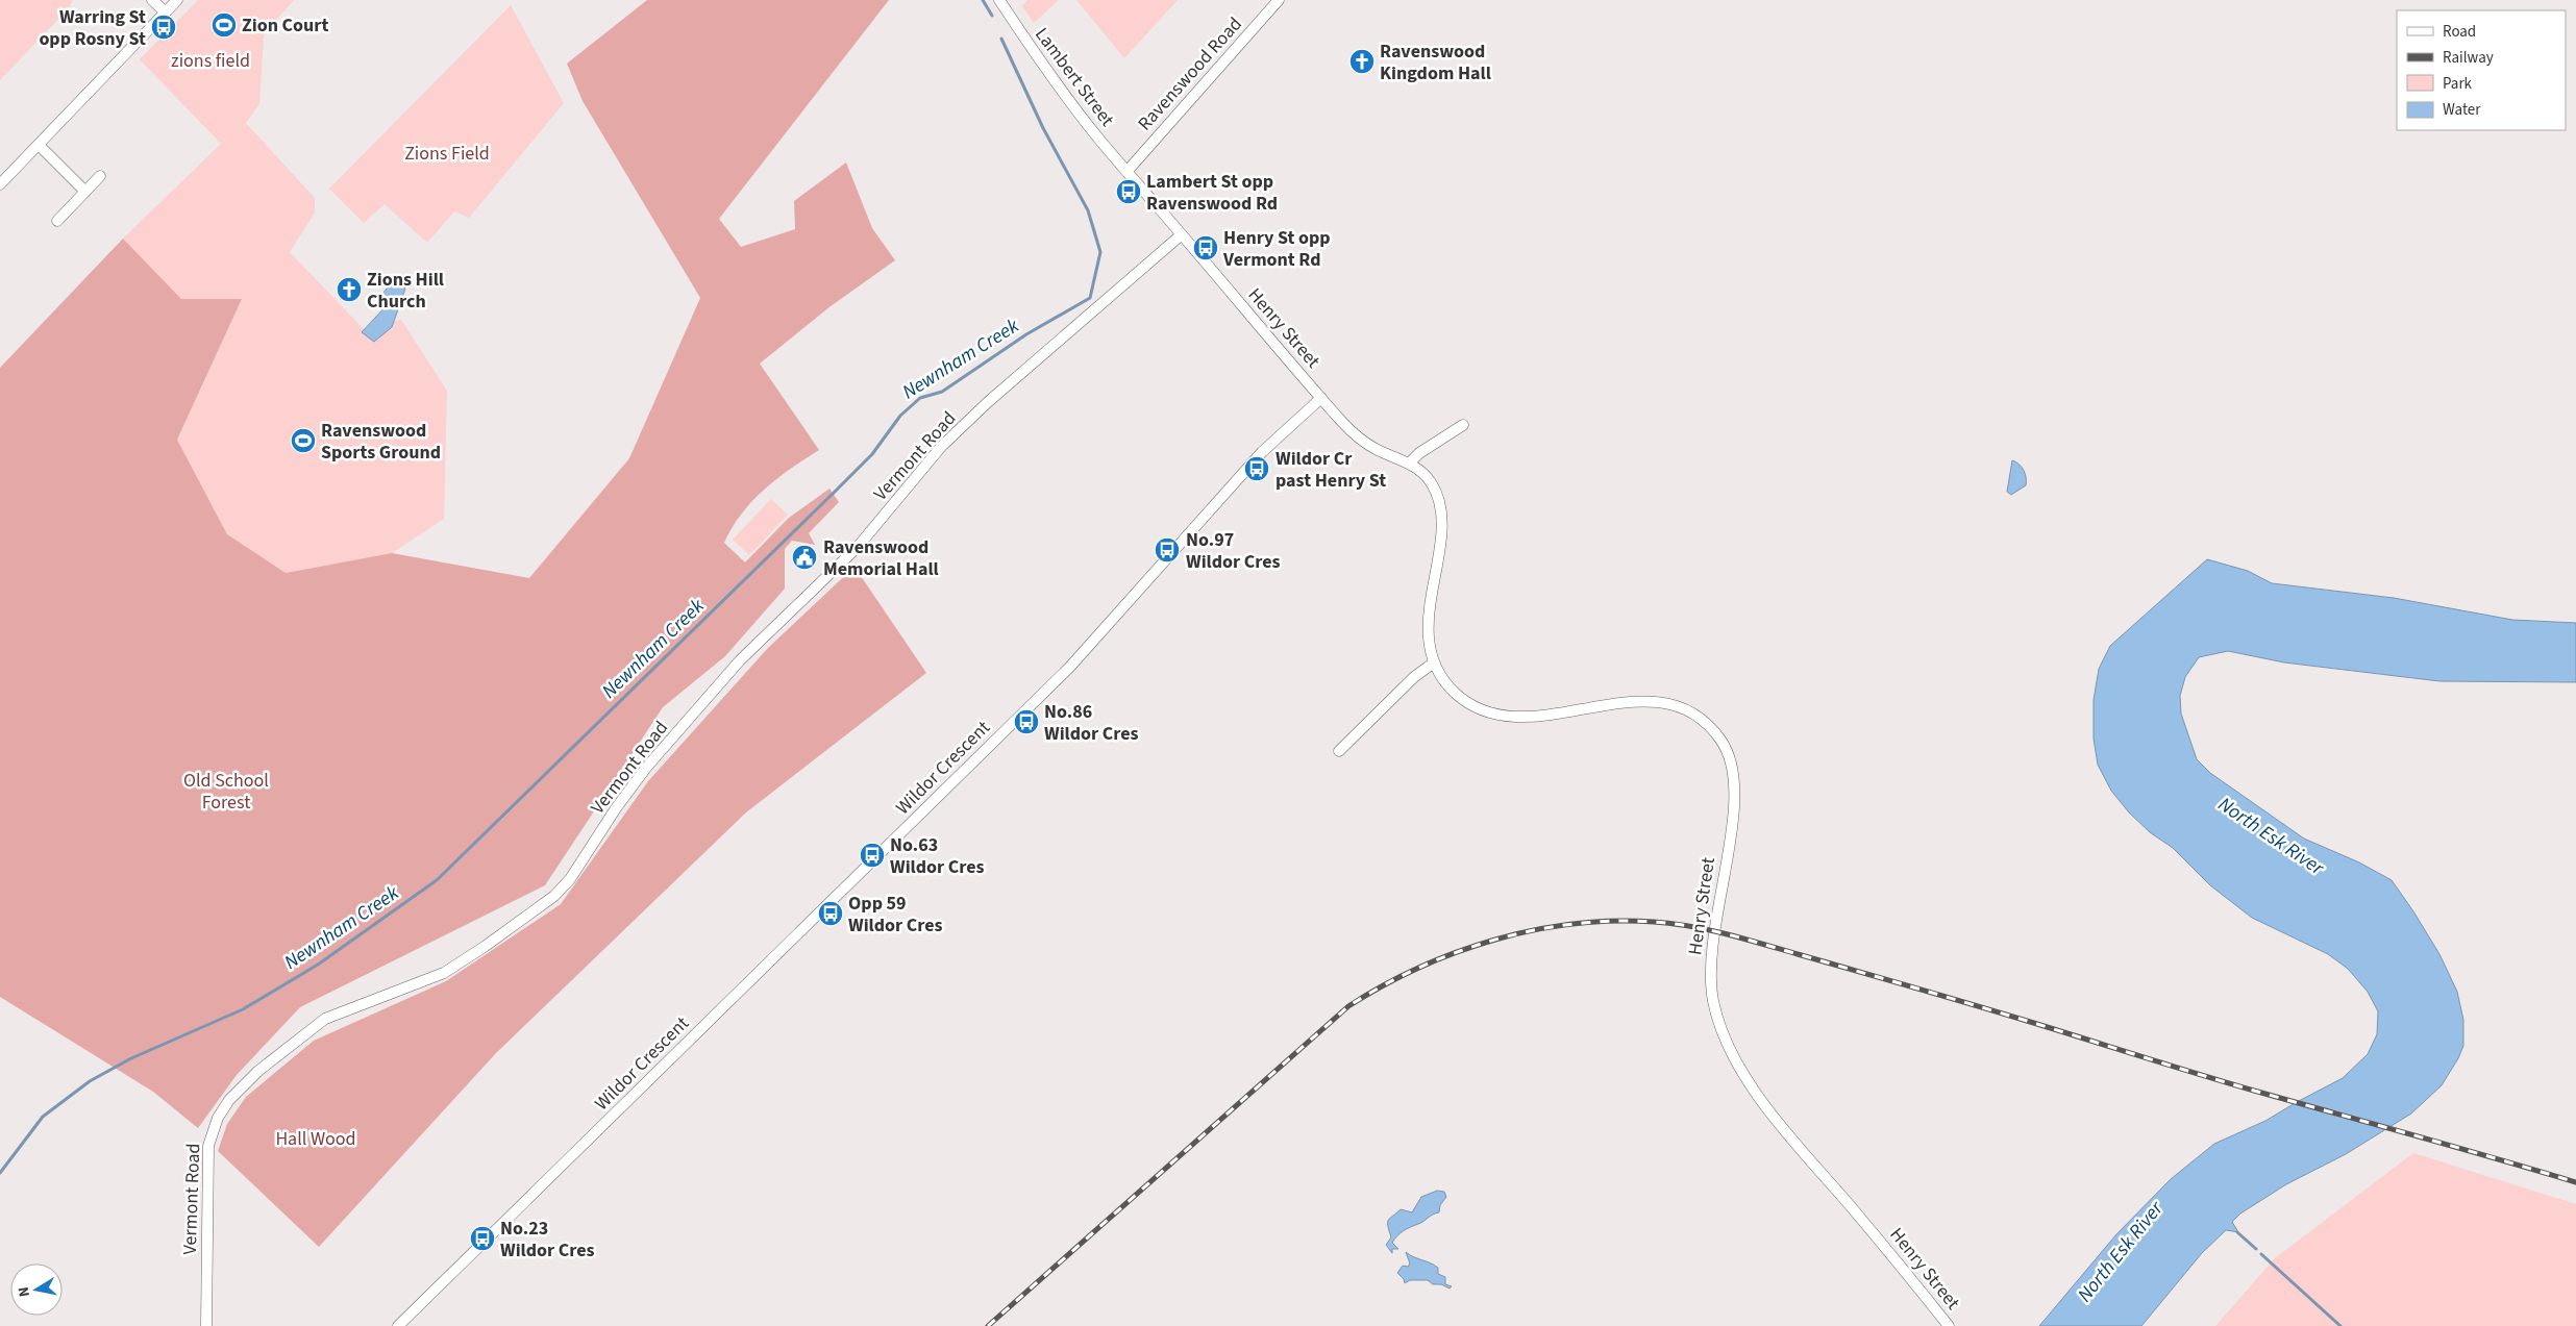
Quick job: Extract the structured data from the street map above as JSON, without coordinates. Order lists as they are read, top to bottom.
{
  "streets": {
    "street": [
      "Ravenswood Road",
      "Lambert Street",
      "Henry Street",
      "Vermont Road",
      "Wildor Crescent"
    ]
  },
  "crossings": [
    ["Ravenswood Road", "Lambert Street"],
    ["Ravenswood Road", "Henry Street"],
    ["Lambert Street", "Henry Street"],
    ["Henry Street", "Vermont Road"],
    ["Henry Street", "Wildor Crescent"]
  ],
  "water": ["Newnham Creek", "North Esk River"],
  "parks": [
    "zions field",
    "Zions Field",
    "Old School Forest",
    "Hall Wood"
  ],
  "places": {
    "sports": ["Zion Court", "Ravenswood Sports Ground"],
    "bus stop": [
      "Warring St opp Rosny St",
      "Lambert St opp Ravenswood Rd",
      "Henry St opp Vermont Rd",
      "Wildor Cr past Henry St",
      "No.97 Wildor Cres",
      "No.86 Wildor Cres",
      "No.63 Wildor Cres",
      "Opp 59 Wildor Cres",
      "No.23 Wildor Cres"
    ],
    "church": ["Ravenswood Kingdom Hall", "Zions Hill Church"],
    "public building": ["Ravenswood Memorial Hall"]
  },
  "legend": [
    "Road",
    "Railway",
    "Park",
    "Water"
  ],
  "north": "left"
}
